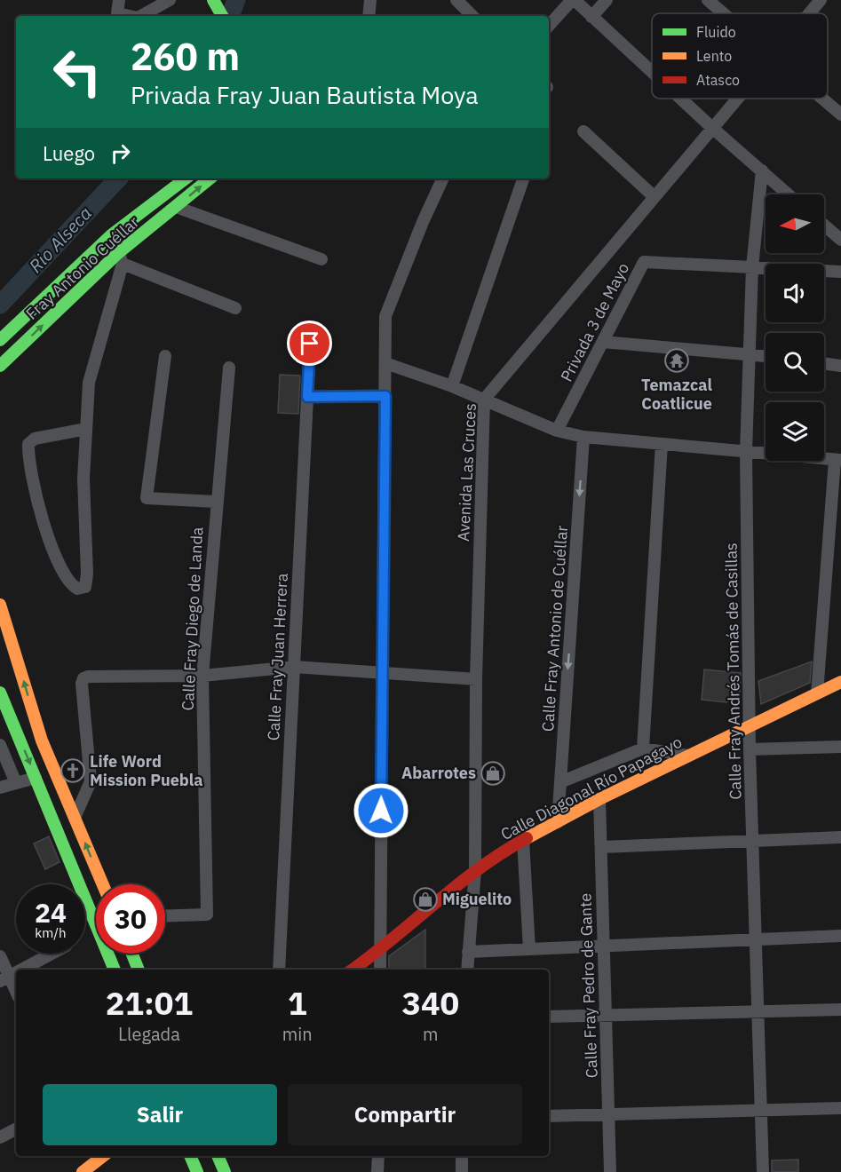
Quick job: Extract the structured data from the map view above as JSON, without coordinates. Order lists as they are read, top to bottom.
{
  "streets": {
    "street": [
      "Fray Antonio Cuéllar",
      "Privada 3 de Mayo",
      "Avenida Las Cruces",
      "Calle Fray Diego de Landa",
      "Calle Fray Antonio de Cuéllar",
      "Calle Fray Juan Herrera",
      "Calle Fray Andrés Tomás de Casillas",
      "Calle Diagonal Río Papagayo",
      "Calle Fray Pedro de Gante"
    ]
  },
  "crossings": [
    ["Privada 3 de Mayo", "Calle Fray Andrés Tomás de Casillas"],
    ["Avenida Las Cruces", "Calle Diagonal Río Papagayo"],
    ["Calle Fray Antonio de Cuéllar", "Calle Diagonal Río Papagayo"],
    ["Calle Fray Andrés Tomás de Casillas", "Calle Diagonal Río Papagayo"],
    ["Calle Diagonal Río Papagayo", "Calle Fray Pedro de Gante"]
  ],
  "water": ["Rio Alseca"],
  "places": {
    "temple": ["Temazcal Coatlicue"],
    "church": ["Life Word Mission Puebla"],
    "shop": ["Abarrotes", "Miguelito"]
  },
  "legend": ["Fluido", "Lento", "Atasco"],
  "north": "left",
  "page": {
    "turn": ["260 m", "Privada Fray Juan Bautista Moya"],
    "then": "Luego",
    "speed": "24 km/h",
    "limit": "30",
    "eta": [
      "21:01",
      "Llegada",
      "1",
      "min",
      "340",
      "m"
    ],
    "buttons": ["Salir", "Compartir"]
  }
}
